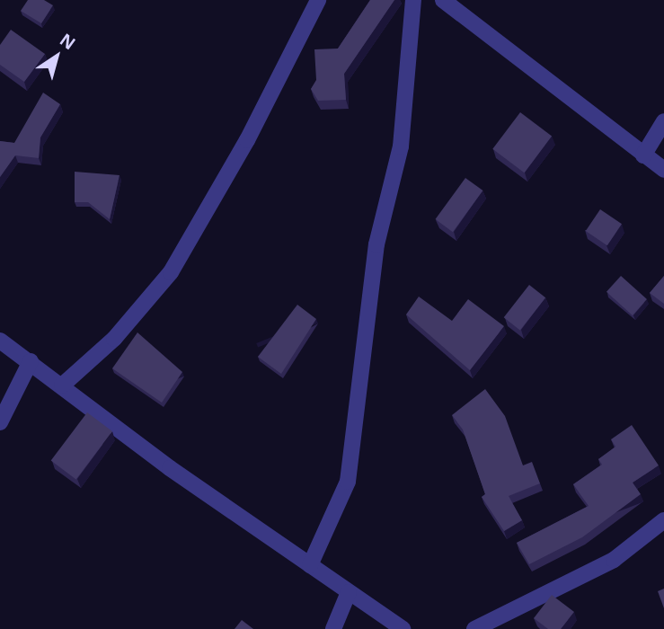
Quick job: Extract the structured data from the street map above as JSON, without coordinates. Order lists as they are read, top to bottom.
{
  "north": "top right"
}
